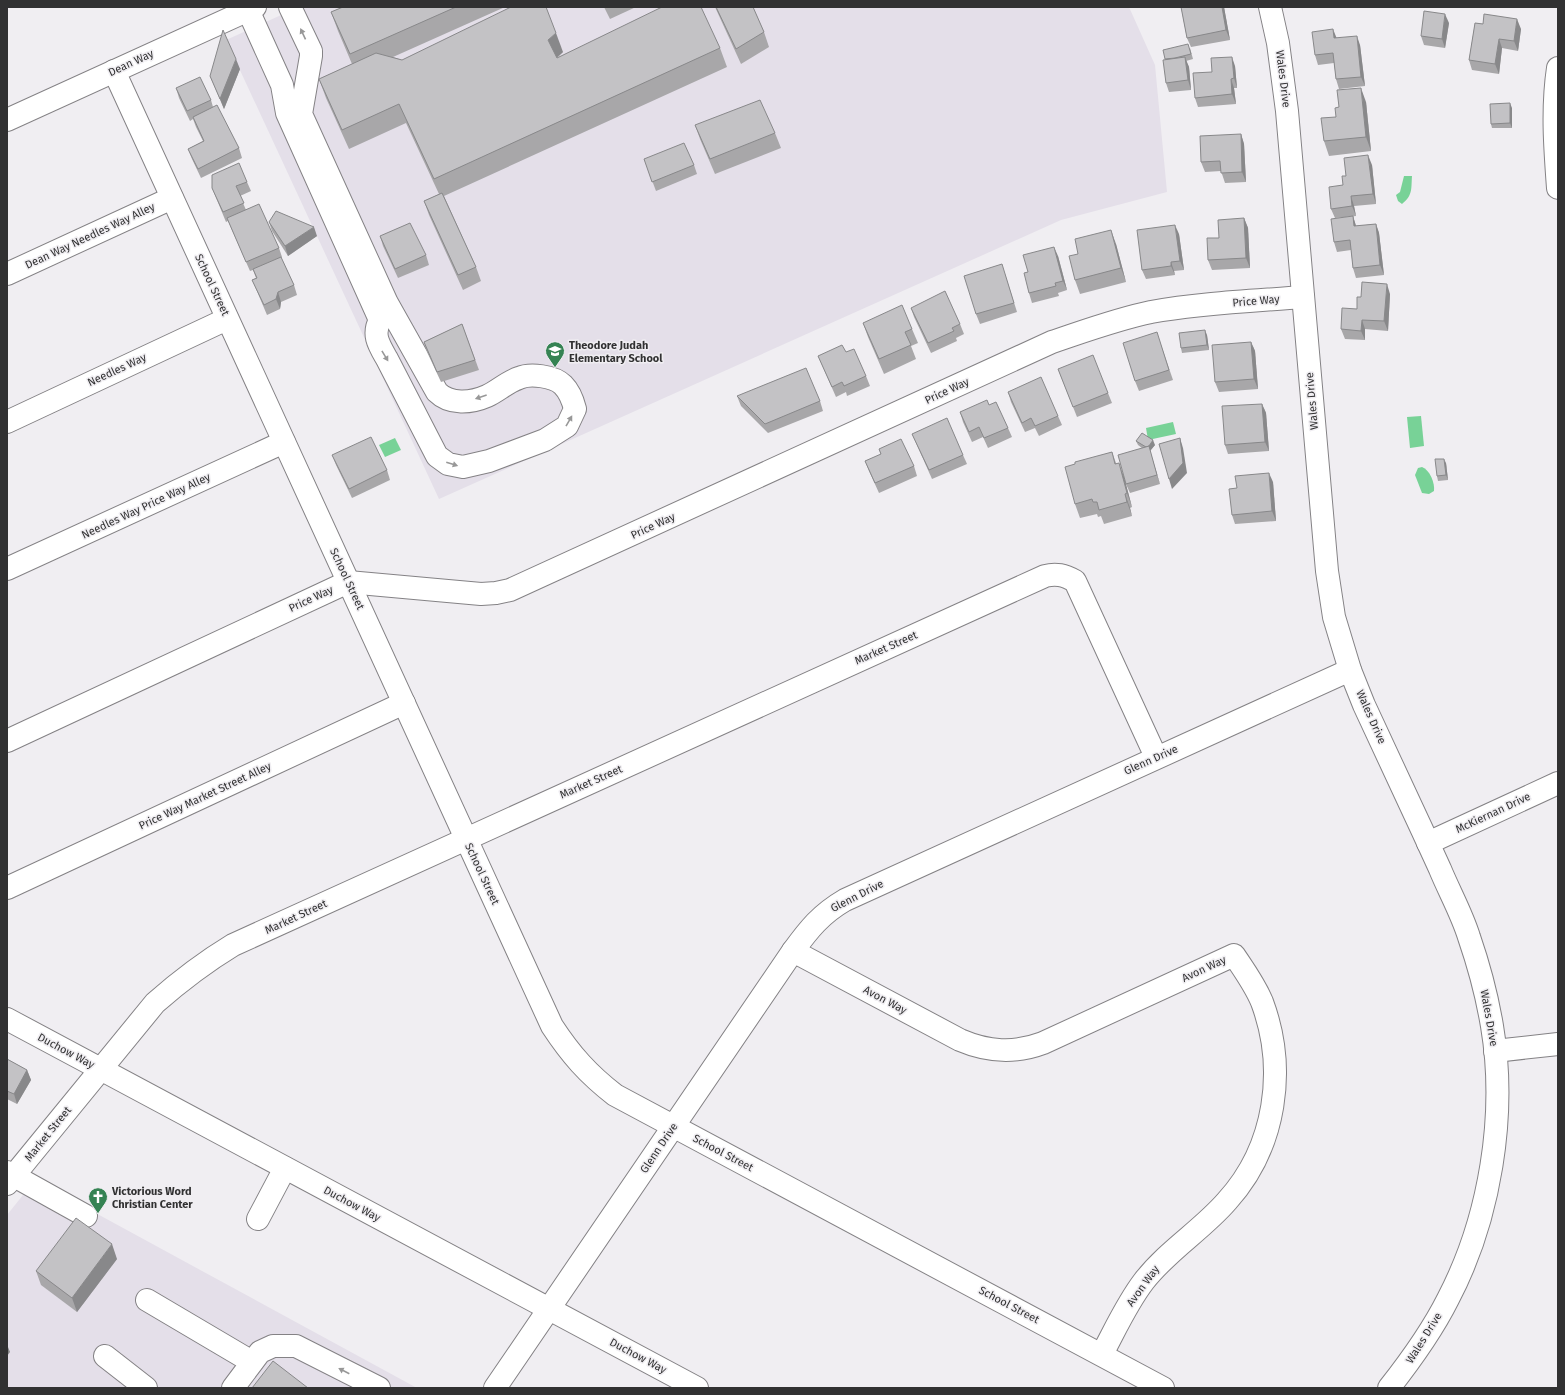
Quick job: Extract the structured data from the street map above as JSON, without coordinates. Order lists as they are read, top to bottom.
{
  "streets": {
    "street": [
      "Dean Way",
      "Wales Drive",
      "Dean Way Needles Way Alley",
      "School Street",
      "Price Way",
      "Needles Way",
      "Needles Way Price Way Alley",
      "Market Street",
      "Glenn Drive",
      "Price Way Market Street Alley",
      "McKiernan Drive",
      "Avon Way",
      "Duchow Way"
    ]
  },
  "crossings": [
    ["Dean Way", "School Street"],
    ["Wales Drive", "Price Way"],
    ["Wales Drive", "Glenn Drive"],
    ["Wales Drive", "McKiernan Drive"],
    ["Dean Way Needles Way Alley", "School Street"],
    ["School Street", "Price Way"],
    ["School Street", "Needles Way"],
    ["School Street", "Needles Way Price Way Alley"],
    ["School Street", "Market Street"],
    ["School Street", "Glenn Drive"],
    ["School Street", "Price Way Market Street Alley"],
    ["School Street", "Avon Way"],
    ["Market Street", "Glenn Drive"],
    ["Market Street", "Duchow Way"],
    ["Glenn Drive", "Avon Way"],
    ["Glenn Drive", "Duchow Way"]
  ],
  "places": {
    "school or university": ["Theodore Judah Elementary School"],
    "church": ["Victorious Word Christian Center"]
  }
}
